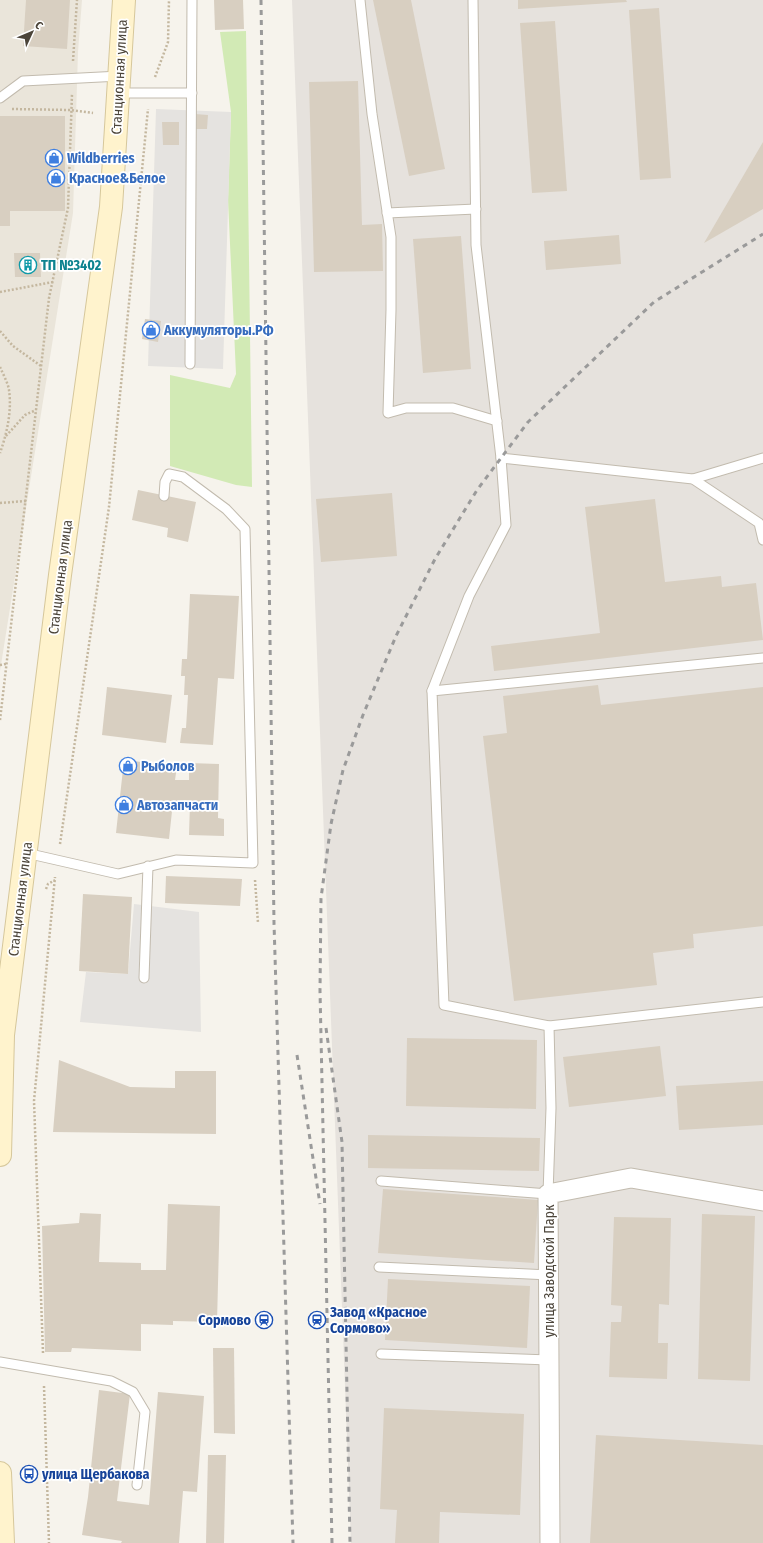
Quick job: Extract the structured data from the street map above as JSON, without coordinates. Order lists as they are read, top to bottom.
{
  "streets": {
    "street": ["Станционная улица", "улица Заводской Парк"]
  },
  "places": {
    "shop": [
      "Wildberries",
      "Красное&Белое",
      "Аккумуляторы.РФ",
      "Рыболов",
      "Автозапчасти"
    ],
    "building": ["ТП №3402"],
    "station": ["Сормово", "Завод «Красное Сормово»"],
    "bus stop": ["улица Щербакова"]
  },
  "north": "top right"
}
